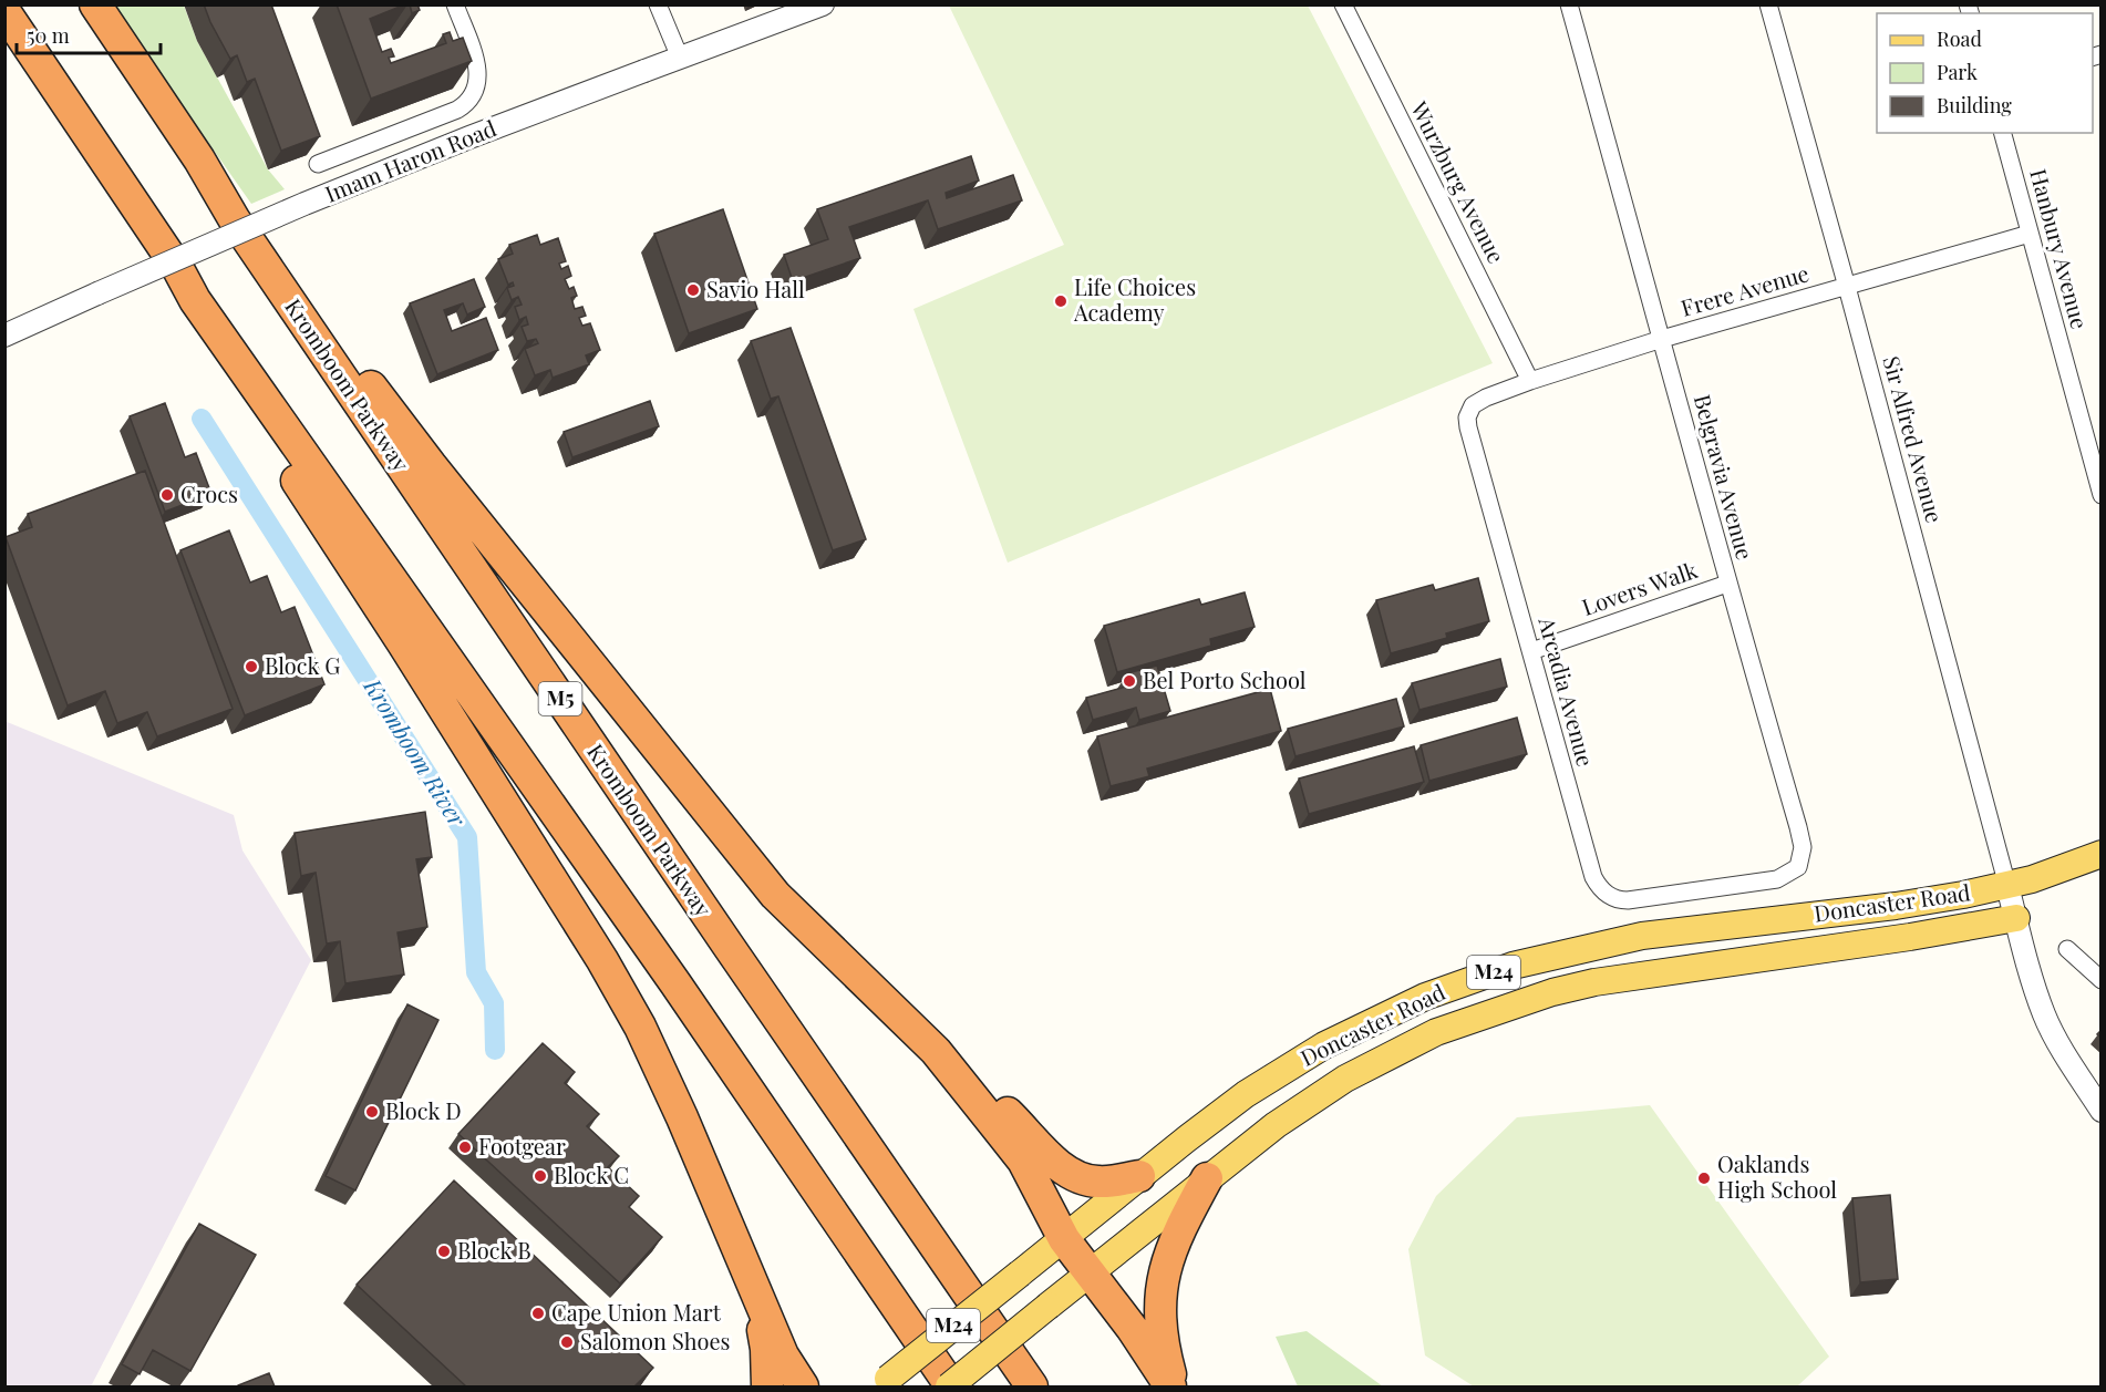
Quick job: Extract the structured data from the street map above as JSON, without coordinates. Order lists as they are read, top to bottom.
{
  "streets": {
    "highway": ["Kromboom Parkway", "M5"],
    "main road": ["Doncaster Road", "M24"],
    "street": [
      "Imam Haron Road",
      "Wurzburg Avenue",
      "Hanbury Avenue",
      "Frere Avenue",
      "Sir Alfred Avenue",
      "Belgravia Avenue",
      "Lovers Walk",
      "Arcadia Avenue"
    ]
  },
  "crossings": [
    ["Wurzburg Avenue", "Frere Avenue"],
    ["Hanbury Avenue", "Frere Avenue"],
    ["Frere Avenue", "Sir Alfred Avenue"],
    ["Frere Avenue", "Belgravia Avenue"],
    ["Frere Avenue", "Arcadia Avenue"],
    ["Sir Alfred Avenue", "Doncaster Road"],
    ["Sir Alfred Avenue", "M24"],
    ["Belgravia Avenue", "Lovers Walk"],
    ["Belgravia Avenue", "Arcadia Avenue"],
    ["Lovers Walk", "Arcadia Avenue"],
    ["Doncaster Road", "M24"]
  ],
  "water": ["Kromboom River"],
  "places": [
    "Savio Hall",
    "Life Choices Academy",
    "Crocs",
    "Block G",
    "Bel Porto School",
    "Block D",
    "Footgear",
    "Block C",
    "Oaklands High School",
    "Block B",
    "Cape Union Mart",
    "Salomon Shoes"
  ],
  "legend": ["Road", "Park", "Building"],
  "scale_bar": "50 m"
}
